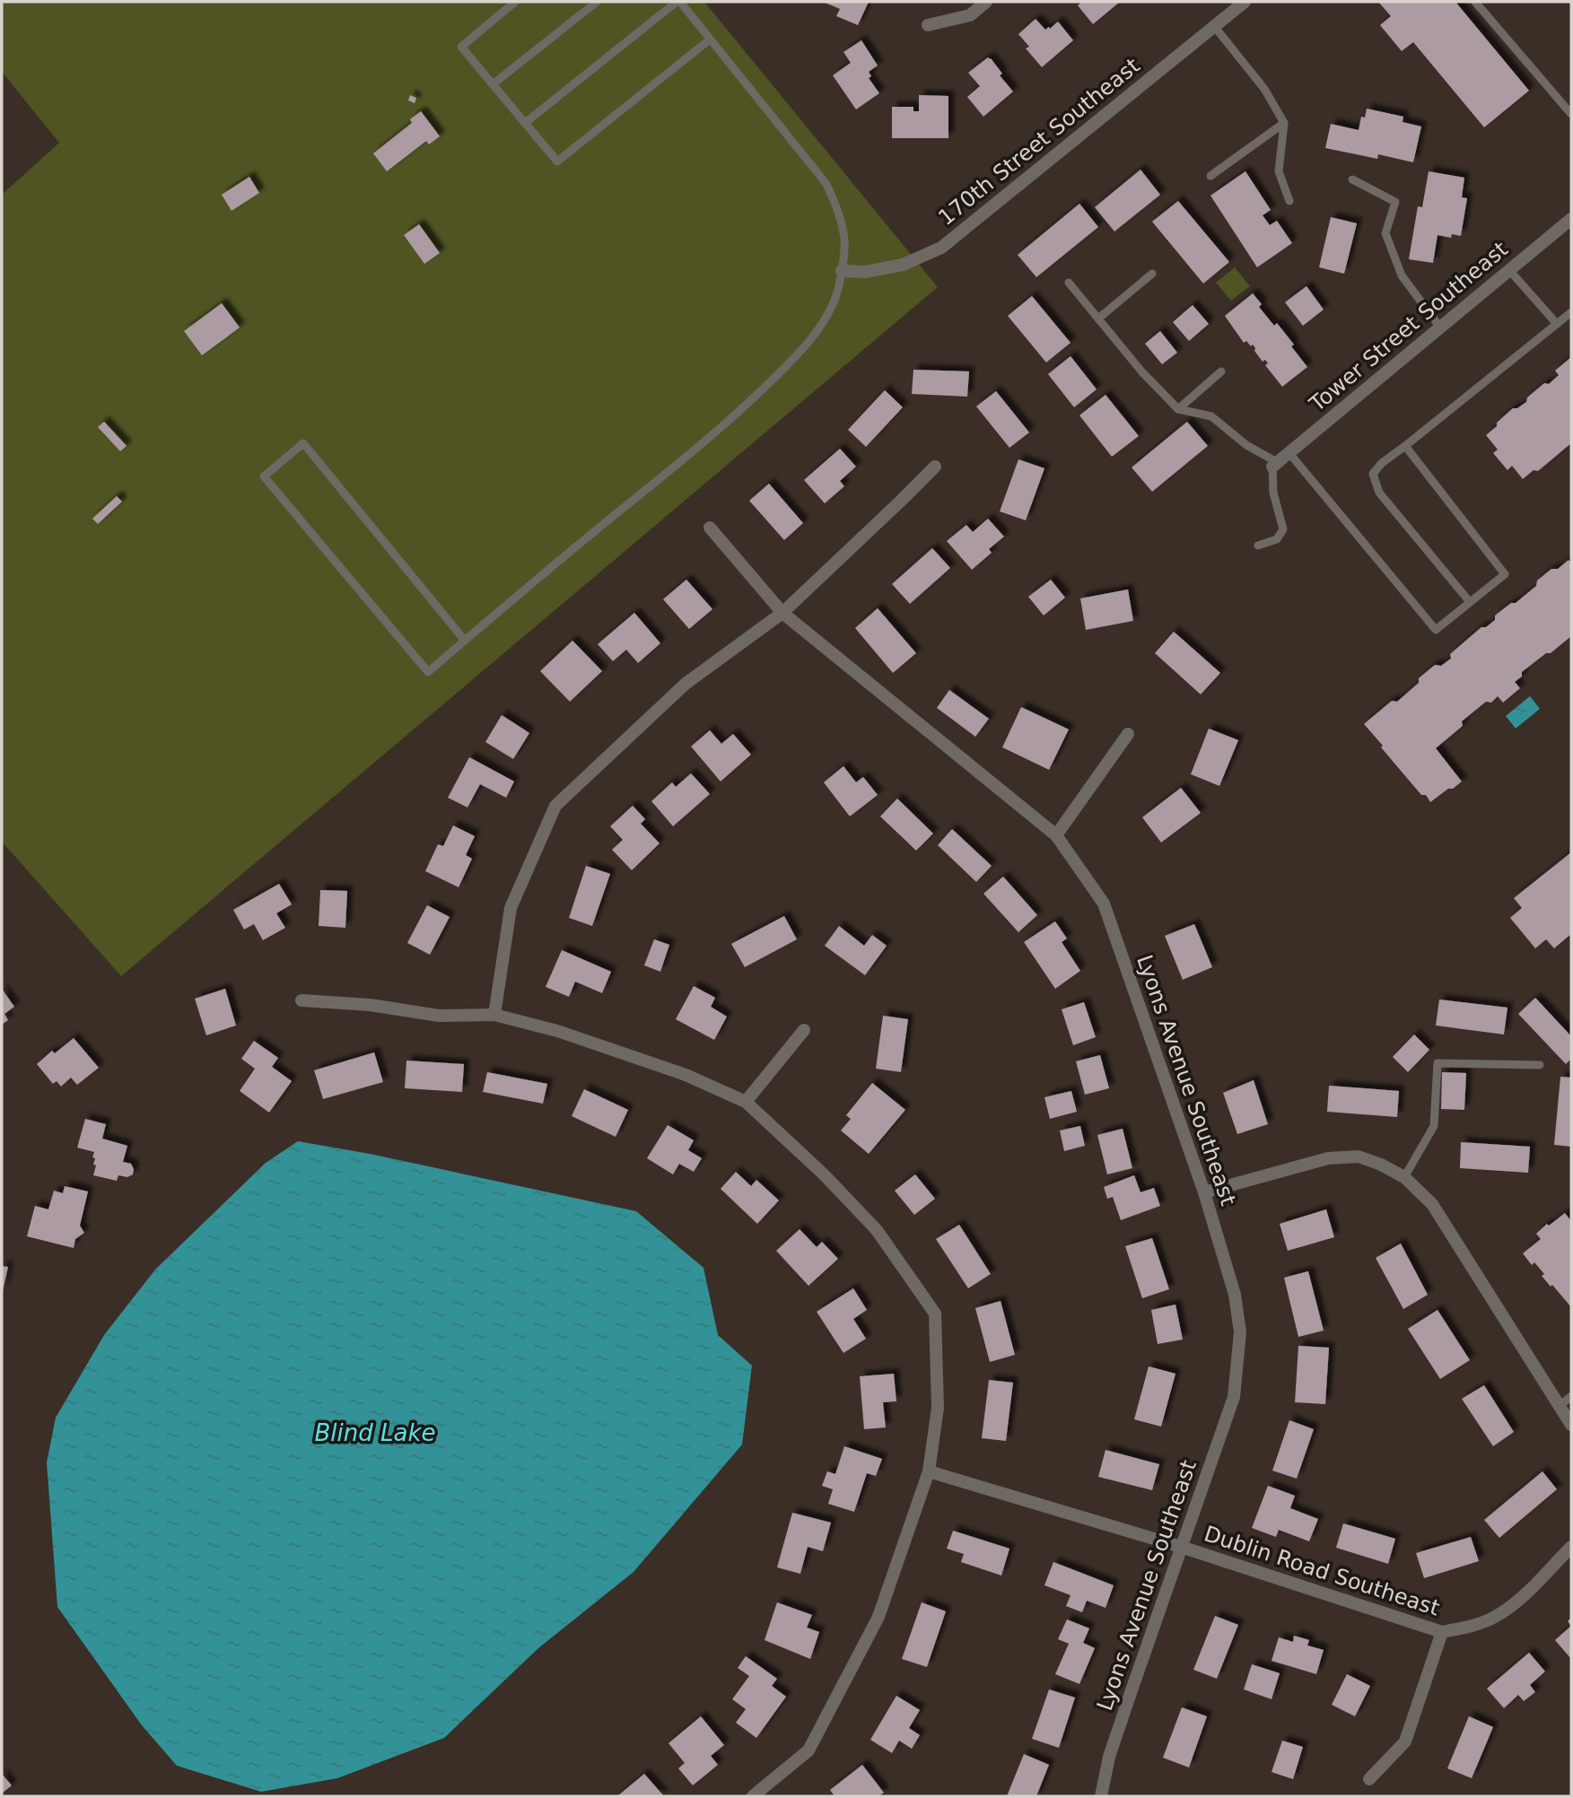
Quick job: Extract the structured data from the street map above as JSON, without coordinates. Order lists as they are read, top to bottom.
{
  "streets": {
    "street": [
      "170th Street Southeast",
      "Tower Street Southeast",
      "Lyons Avenue Southeast",
      "Dublin Road Southeast"
    ]
  },
  "crossings": [
    ["Lyons Avenue Southeast", "Dublin Road Southeast"]
  ],
  "water": ["Blind Lake"]
}
